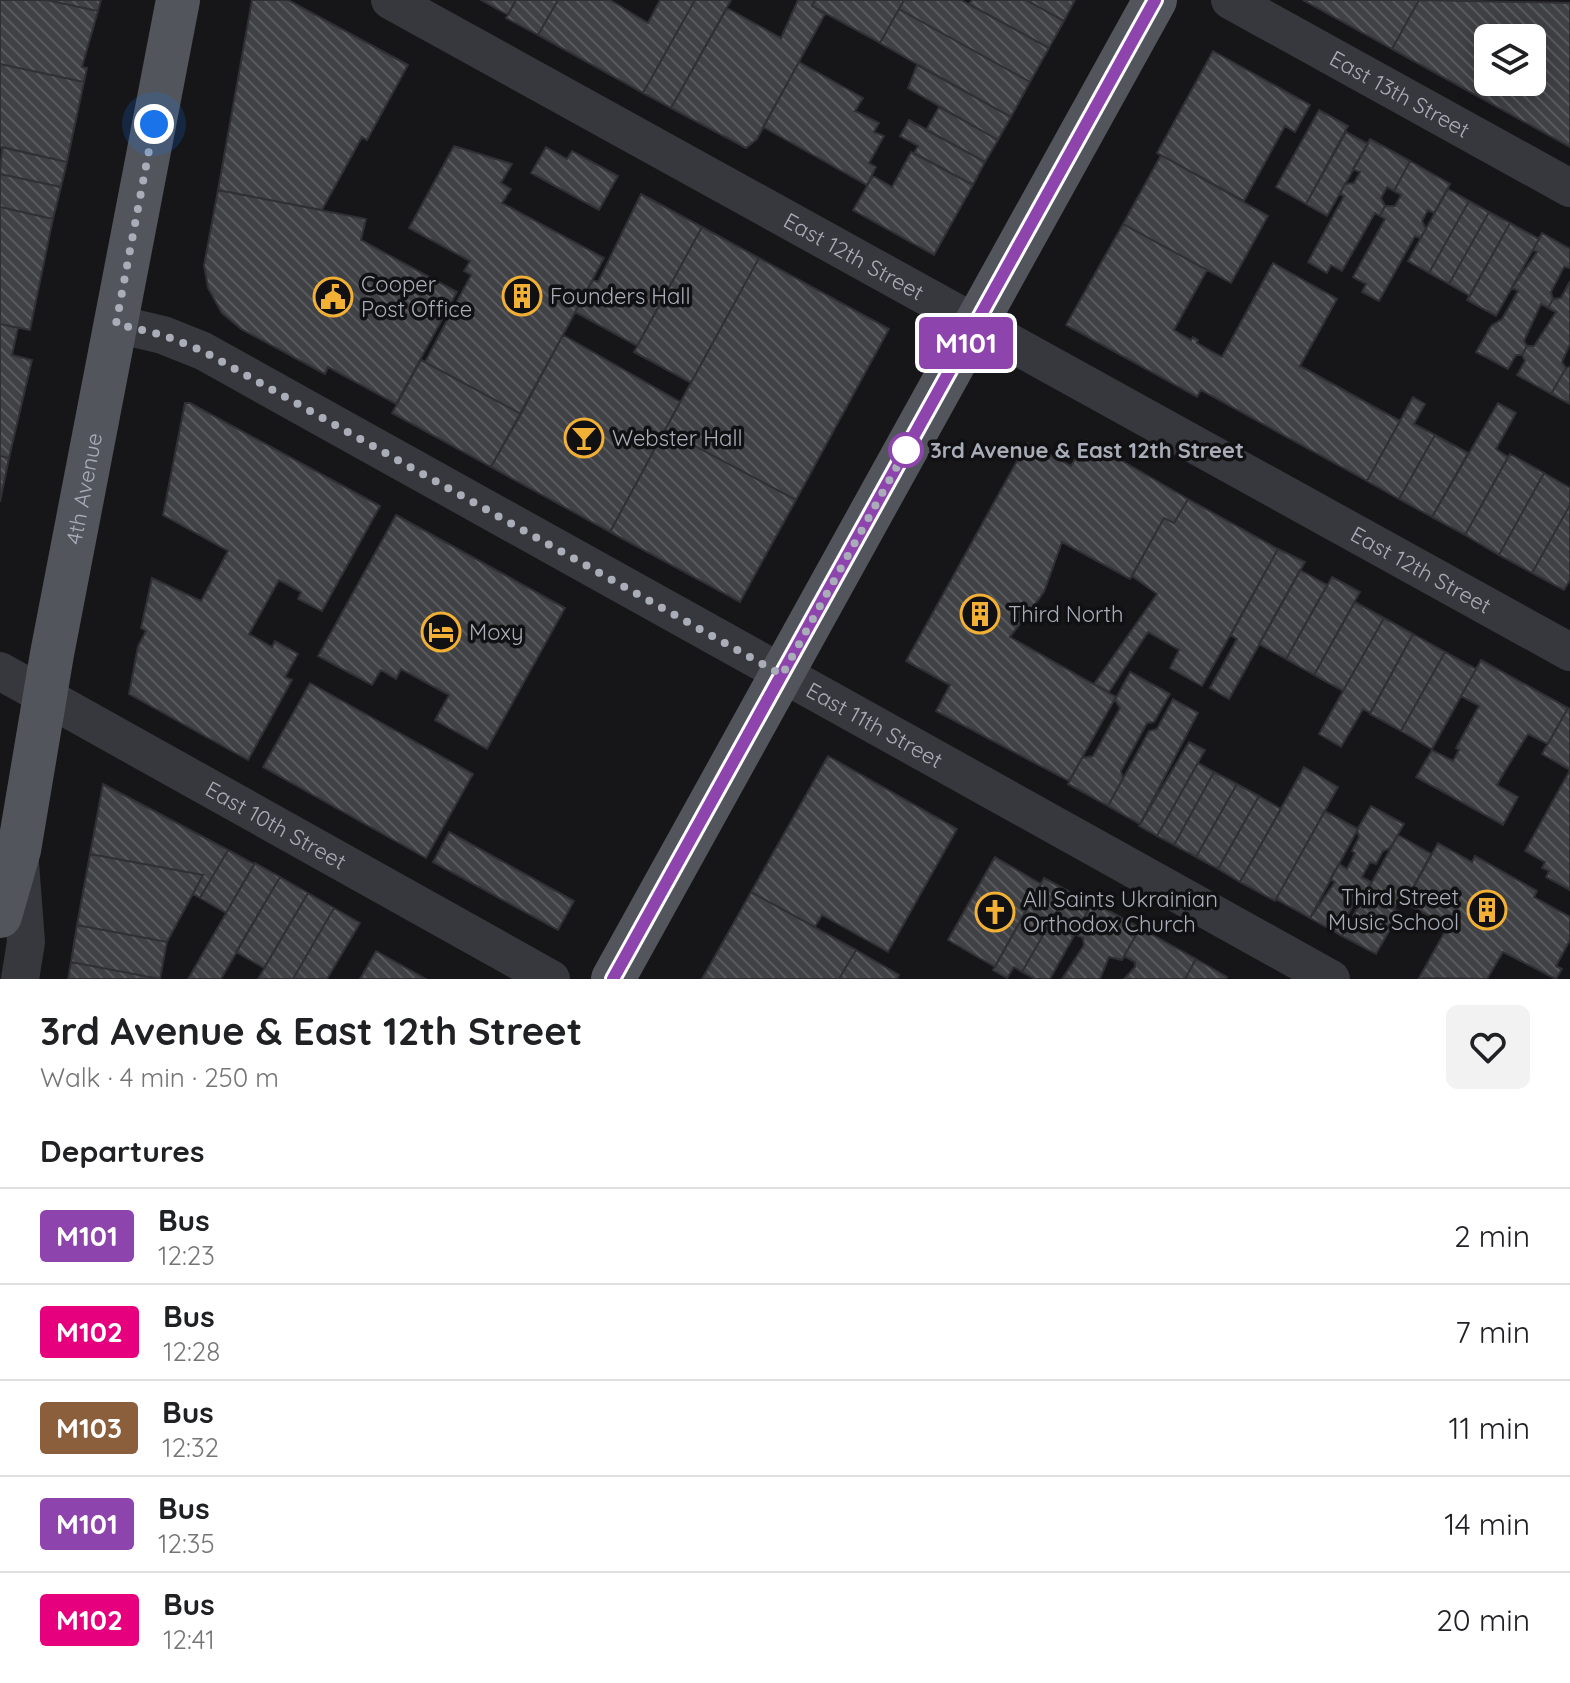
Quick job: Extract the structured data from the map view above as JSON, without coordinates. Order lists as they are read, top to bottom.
{
  "streets": {
    "main road": ["4th Avenue"],
    "street": [
      "East 13th Street",
      "East 12th Street",
      "East 11th Street",
      "East 10th Street"
    ]
  },
  "crossings": [
    ["4th Avenue", "East 11th Street"],
    ["4th Avenue", "East 10th Street"]
  ],
  "places": {
    "building": ["Founders Hall", "Third North", "Third Street Music School"],
    "public building": ["Cooper Post Office"],
    "bar": ["Webster Hall"],
    "other": ["3rd Avenue & East 12th Street"],
    "hotel": ["Moxy"],
    "church": ["All Saints Ukrainian Orthodox Church"]
  },
  "lines": ["bus line M101"],
  "page": {
    "on_map": "M101",
    "heading": [
      ["3rd Avenue & East 12th Street", "Walk · 4 min · 250 m"],
      "Departures"
    ],
    "list": [
      {
        "mark": "M101",
        "name": "Bus",
        "note": "12:23",
        "value": "2 min"
      },
      {
        "mark": "M102",
        "name": "Bus",
        "note": "12:28",
        "value": "7 min"
      },
      {
        "mark": "M103",
        "name": "Bus",
        "note": "12:32",
        "value": "11 min"
      },
      {
        "mark": "M101",
        "name": "Bus",
        "note": "12:35",
        "value": "14 min"
      },
      {
        "mark": "M102",
        "name": "Bus",
        "note": "12:41",
        "value": "20 min"
      }
    ]
  }
}
